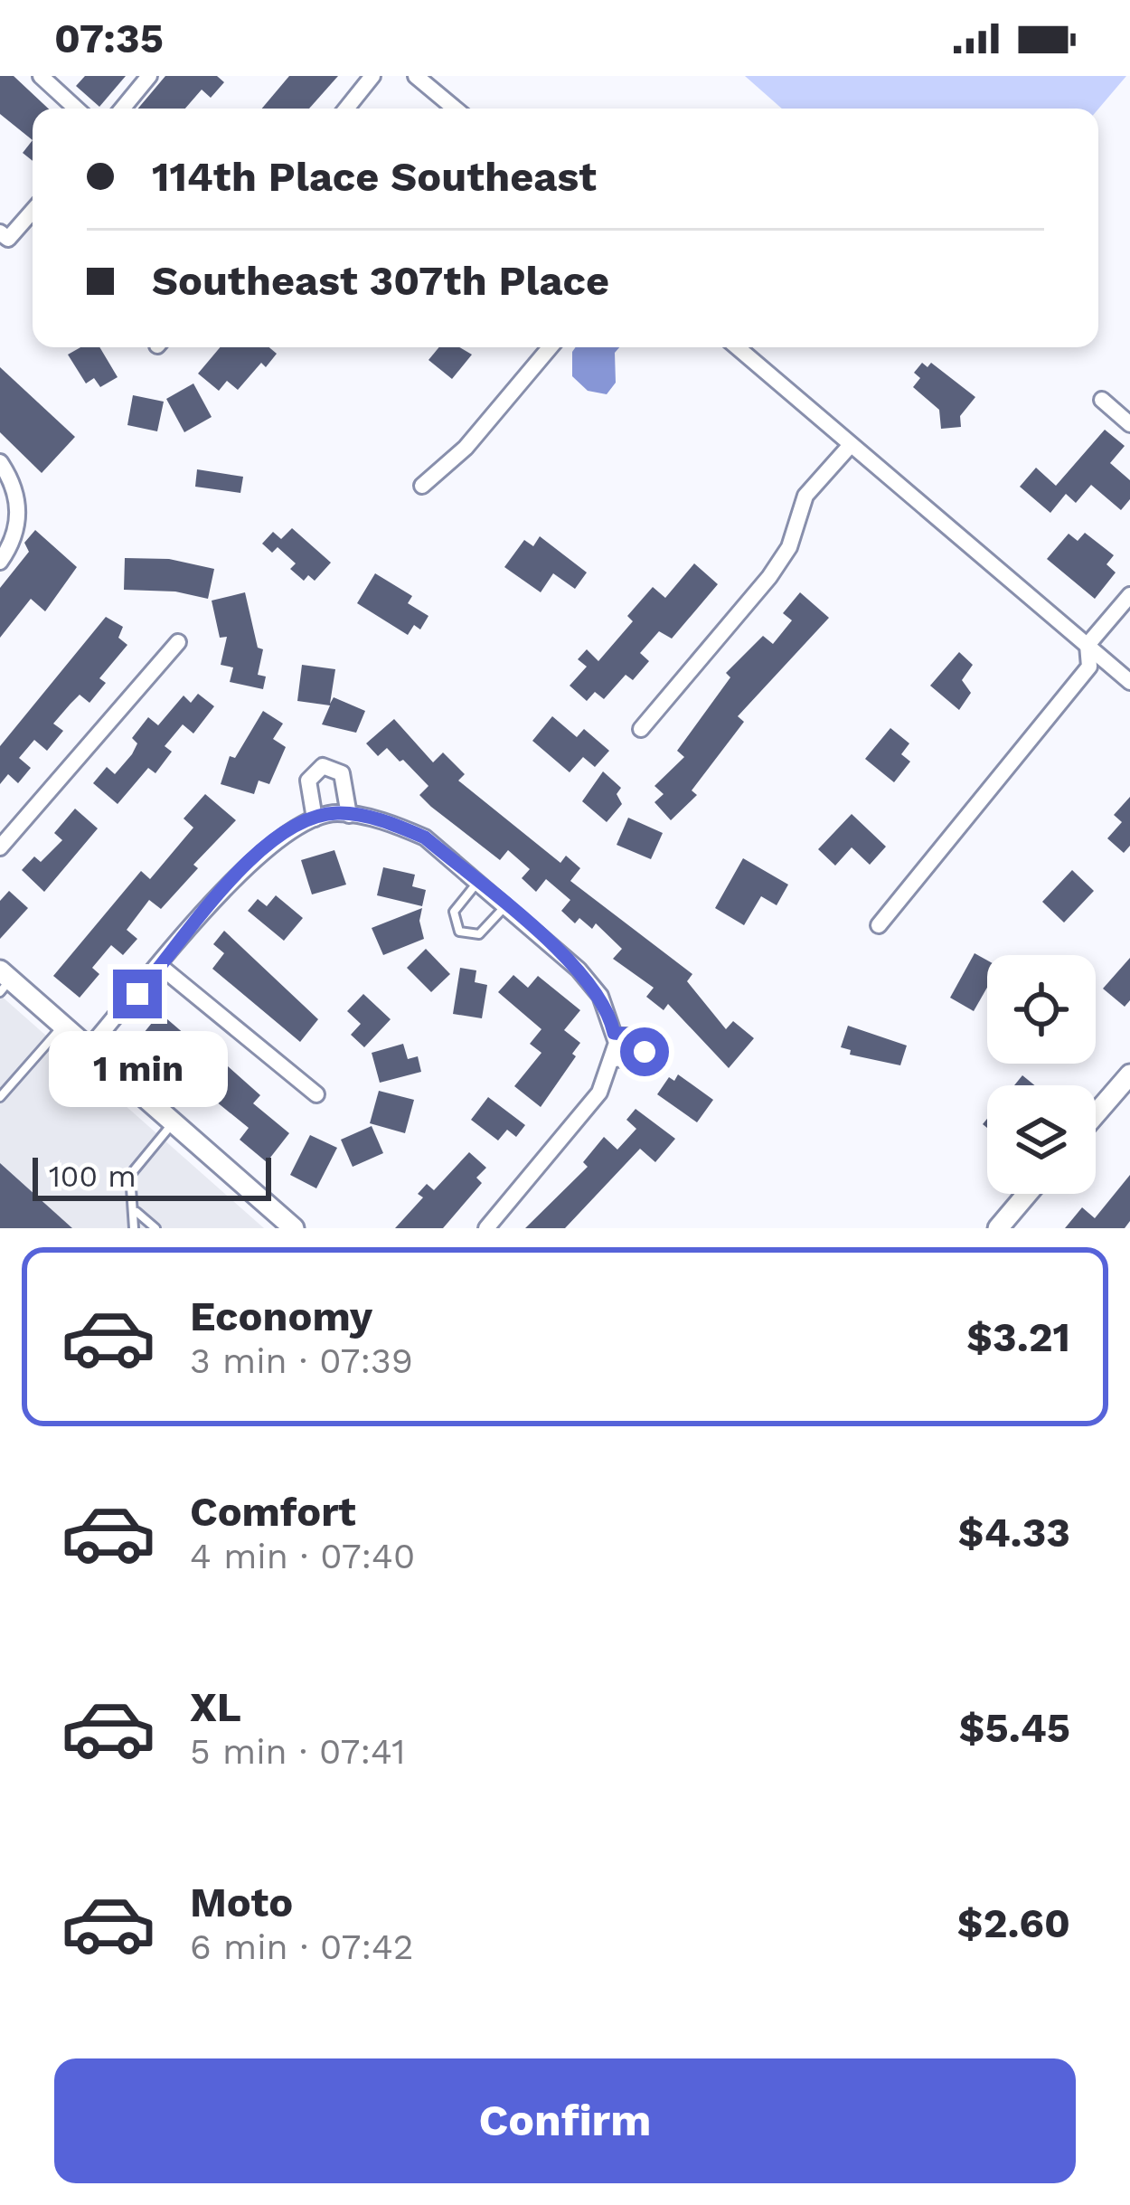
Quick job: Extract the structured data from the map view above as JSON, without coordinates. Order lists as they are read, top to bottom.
{
  "scale_bar": "100 m",
  "page": {
    "status": "07:35",
    "banner": ["114th Place Southeast", "Southeast 307th Place"],
    "bubble": "1 min",
    "scale": "100 m",
    "list": [
      {
        "name": "Economy",
        "note": "3 min · 07:39",
        "value": "$3.21"
      },
      {
        "name": "Comfort",
        "note": "4 min · 07:40",
        "value": "$4.33"
      },
      {
        "name": "XL",
        "note": "5 min · 07:41",
        "value": "$5.45"
      },
      {
        "name": "Moto",
        "note": "6 min · 07:42",
        "value": "$2.60"
      }
    ],
    "buttons": "Confirm"
  }
}
